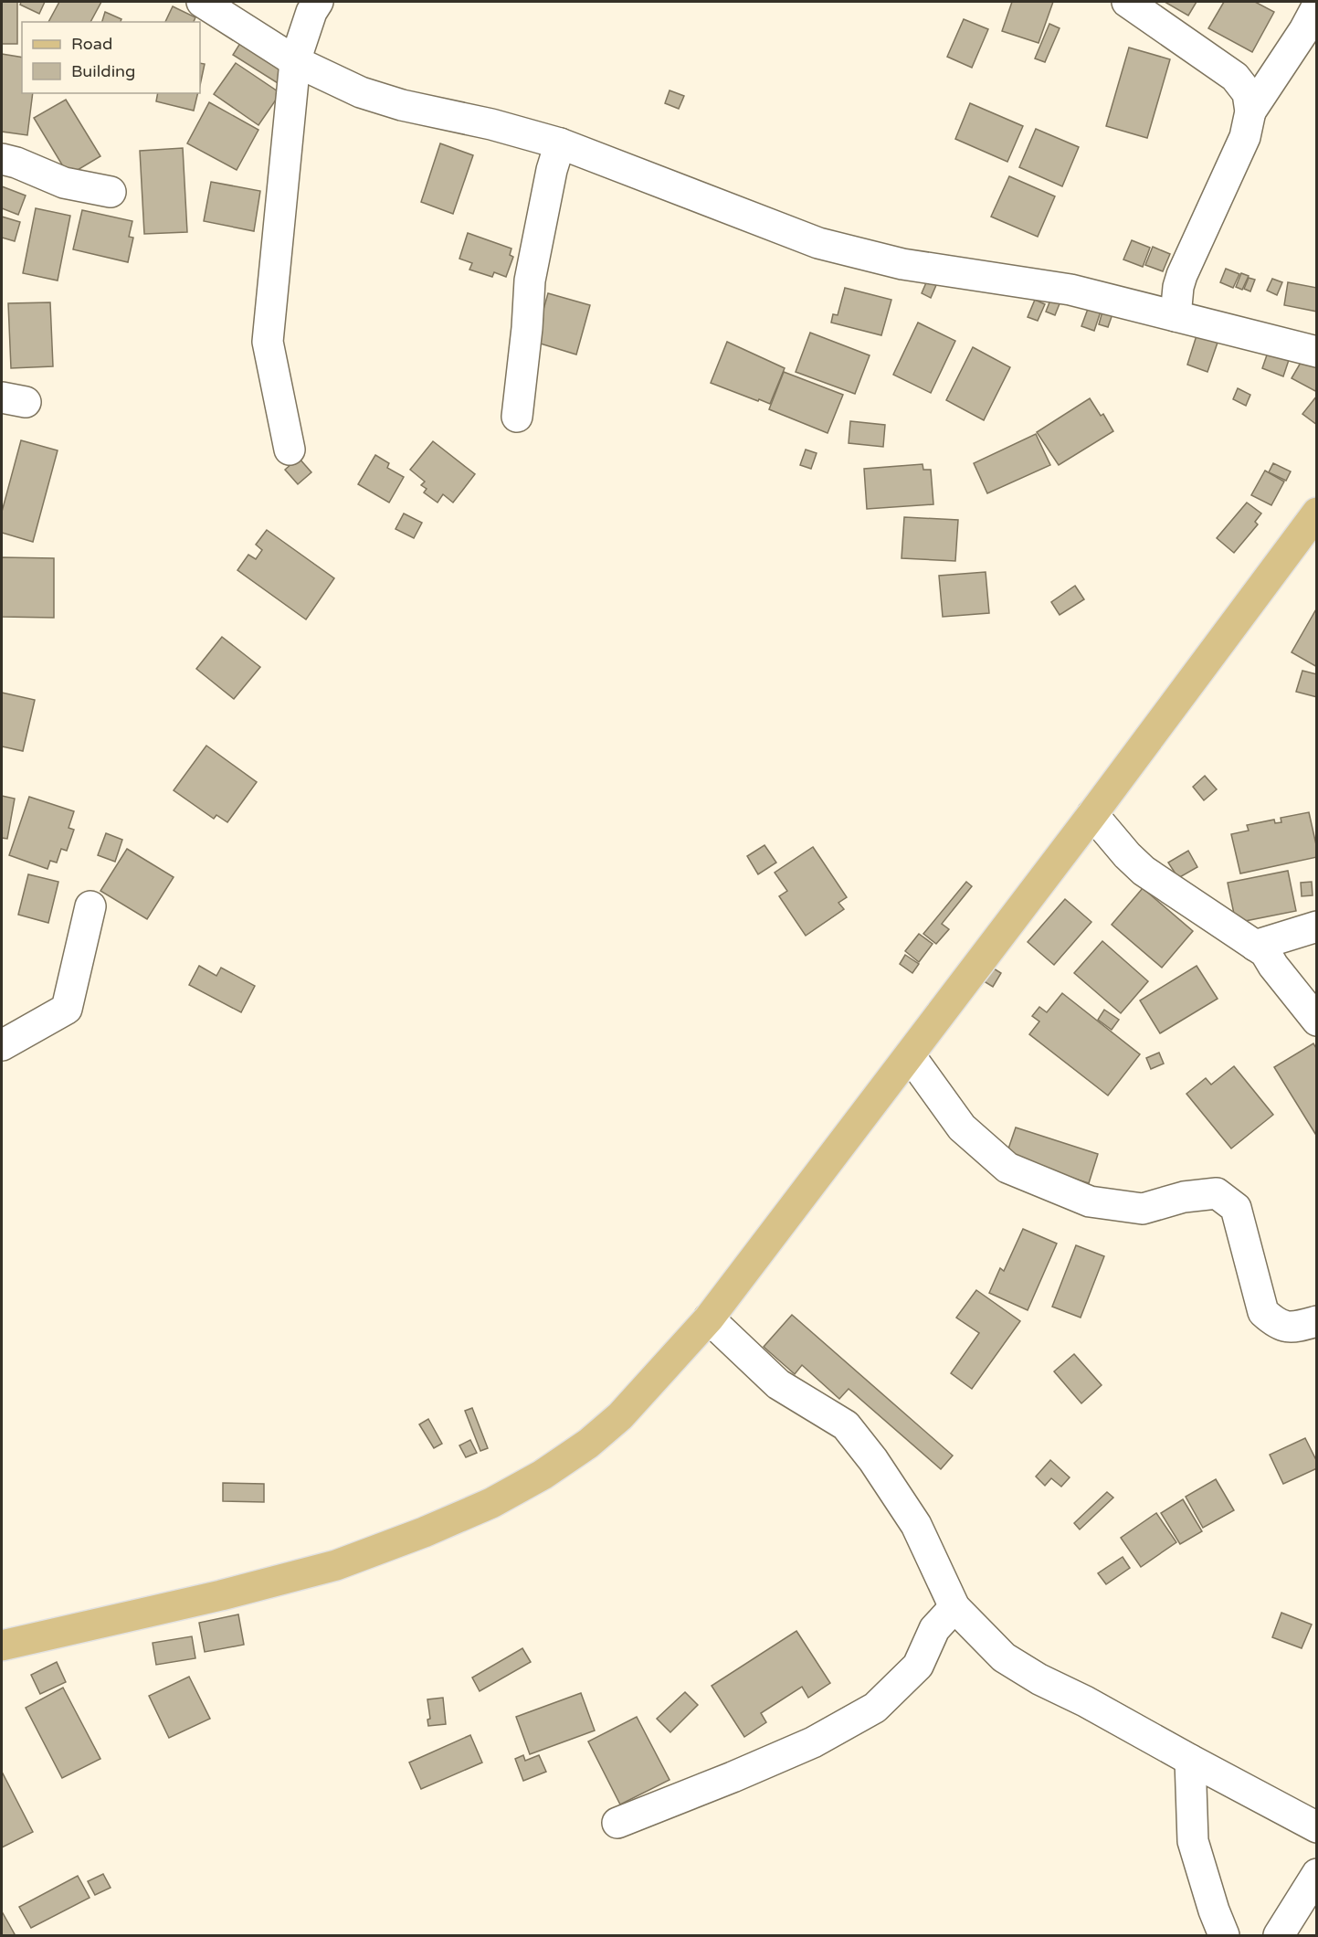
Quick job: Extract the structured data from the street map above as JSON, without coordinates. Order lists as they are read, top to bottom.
{
  "legend": ["Road", "Building"]
}
